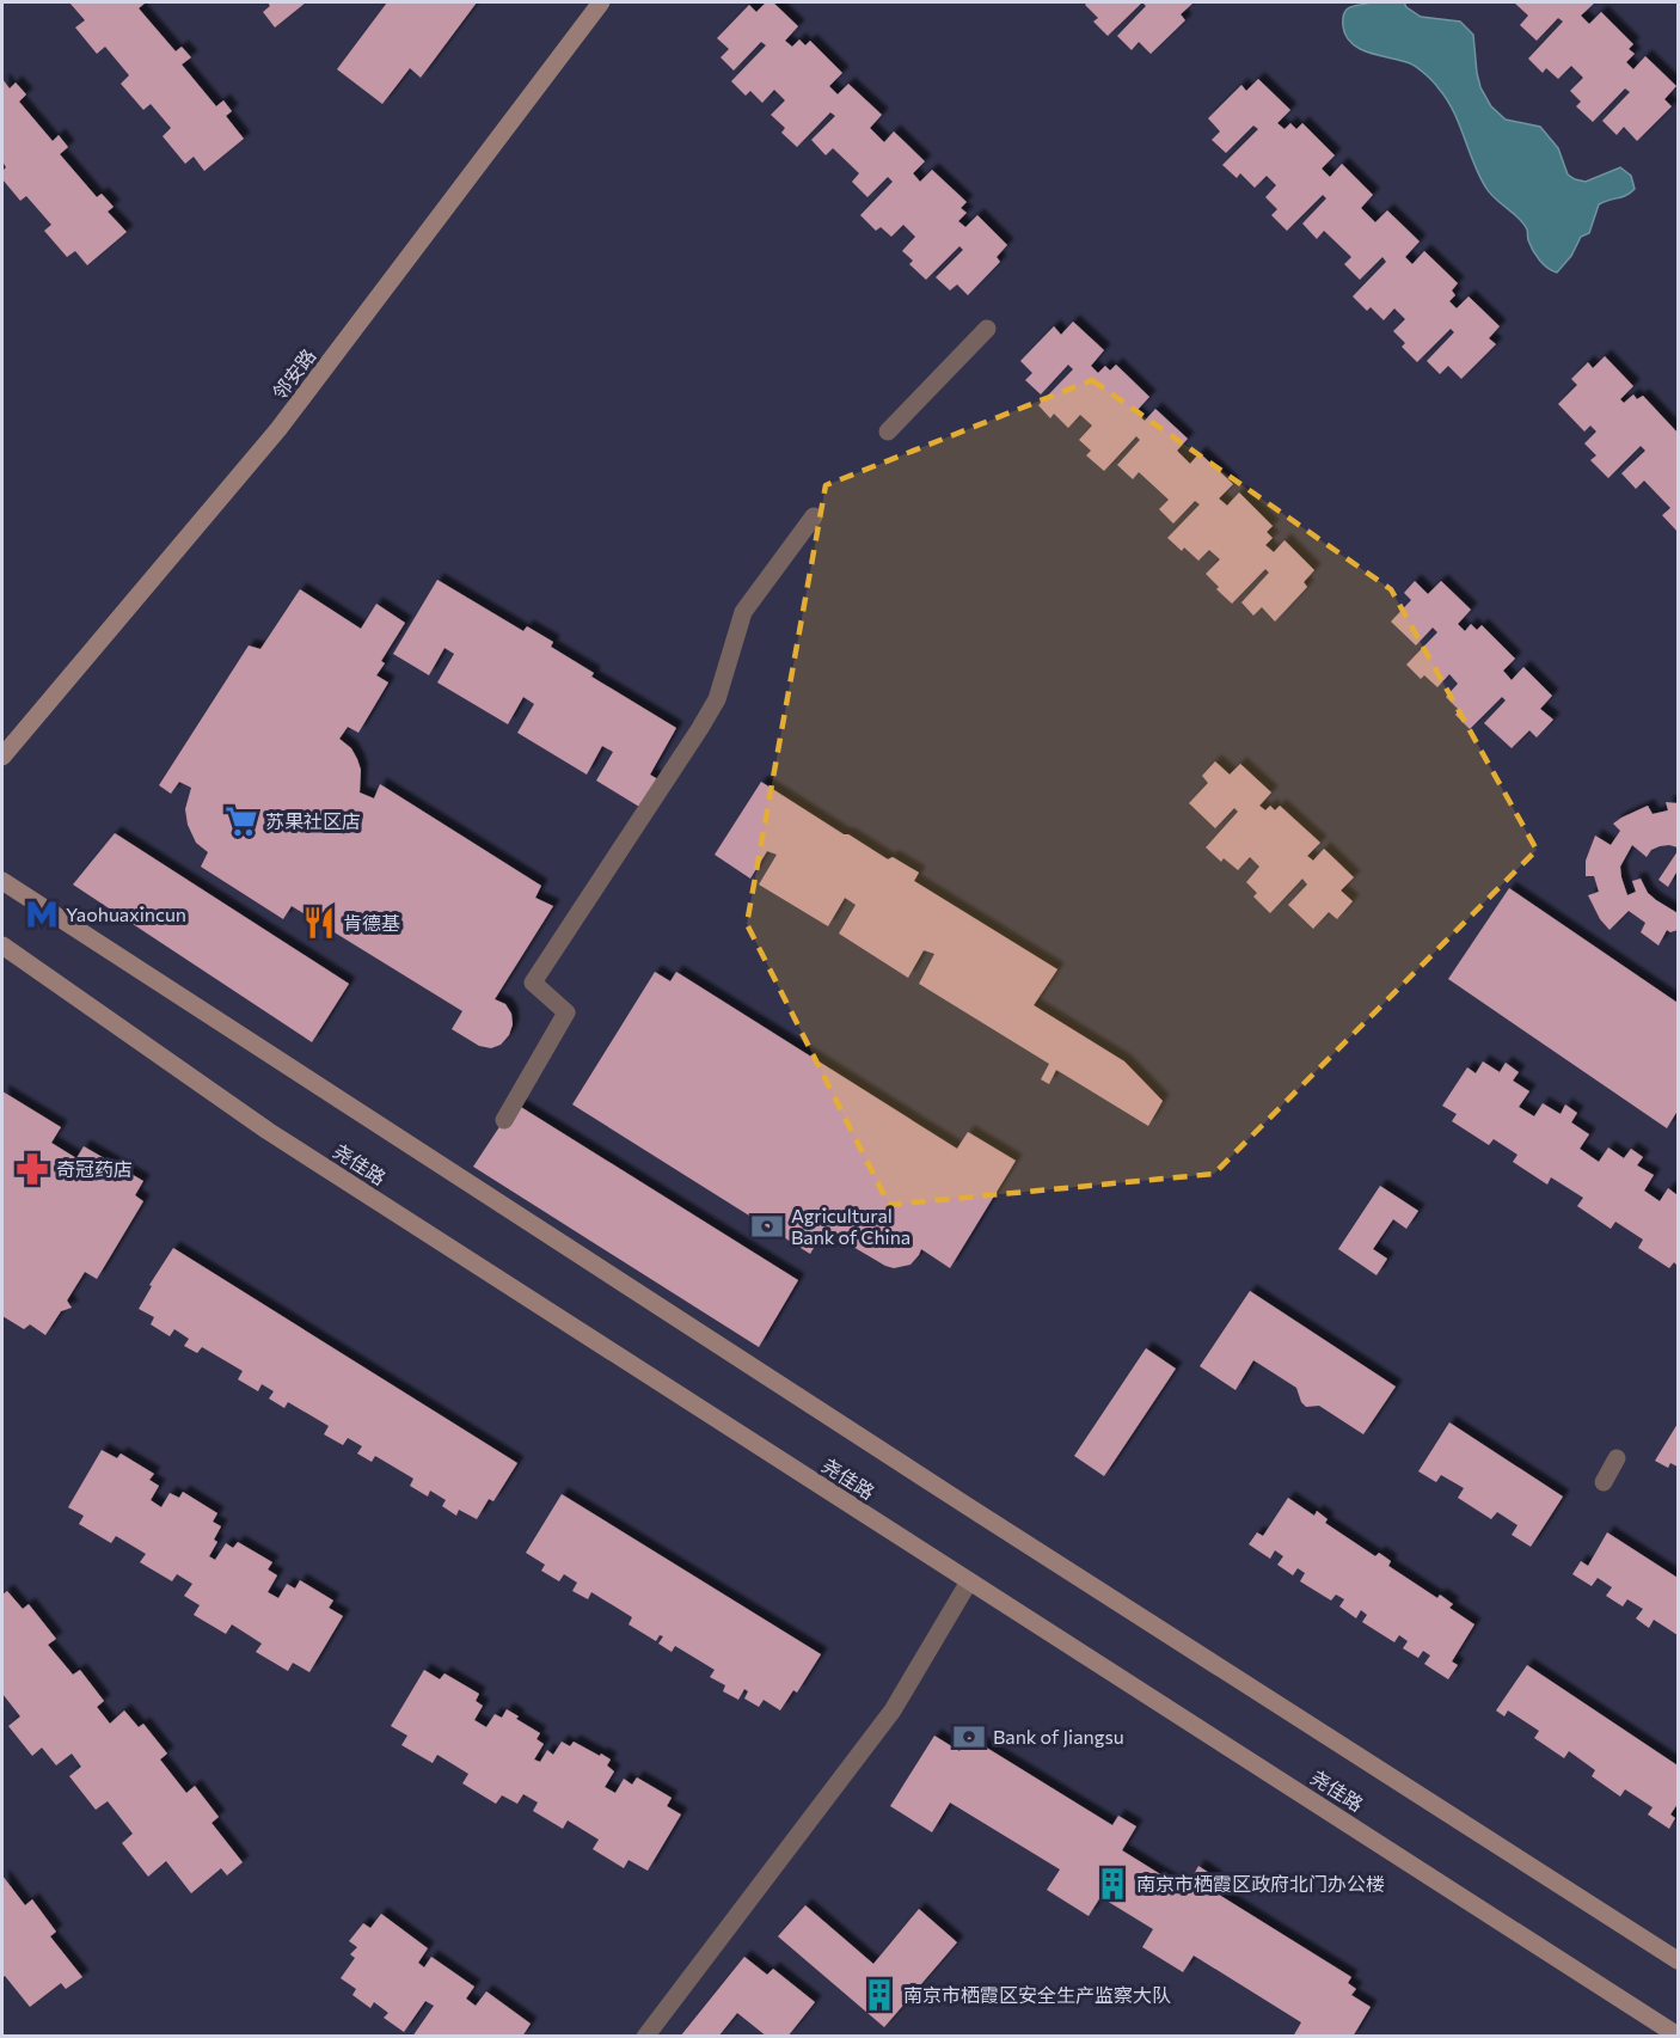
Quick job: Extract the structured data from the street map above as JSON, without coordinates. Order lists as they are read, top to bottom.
{
  "streets": {
    "main road": ["邻安路", "尧佳路"]
  },
  "places": {
    "supermarket": ["苏果社区店"],
    "metro station": ["Yaohuaxincun"],
    "restaurant": ["肯德基"],
    "pharmacy": ["奇冠药店"],
    "bank": ["Agricultural Bank of China", "Bank of Jiangsu"],
    "building": ["南京市栖霞区政府北门办公楼", "南京市栖霞区安全生产监察大队"]
  }
}
